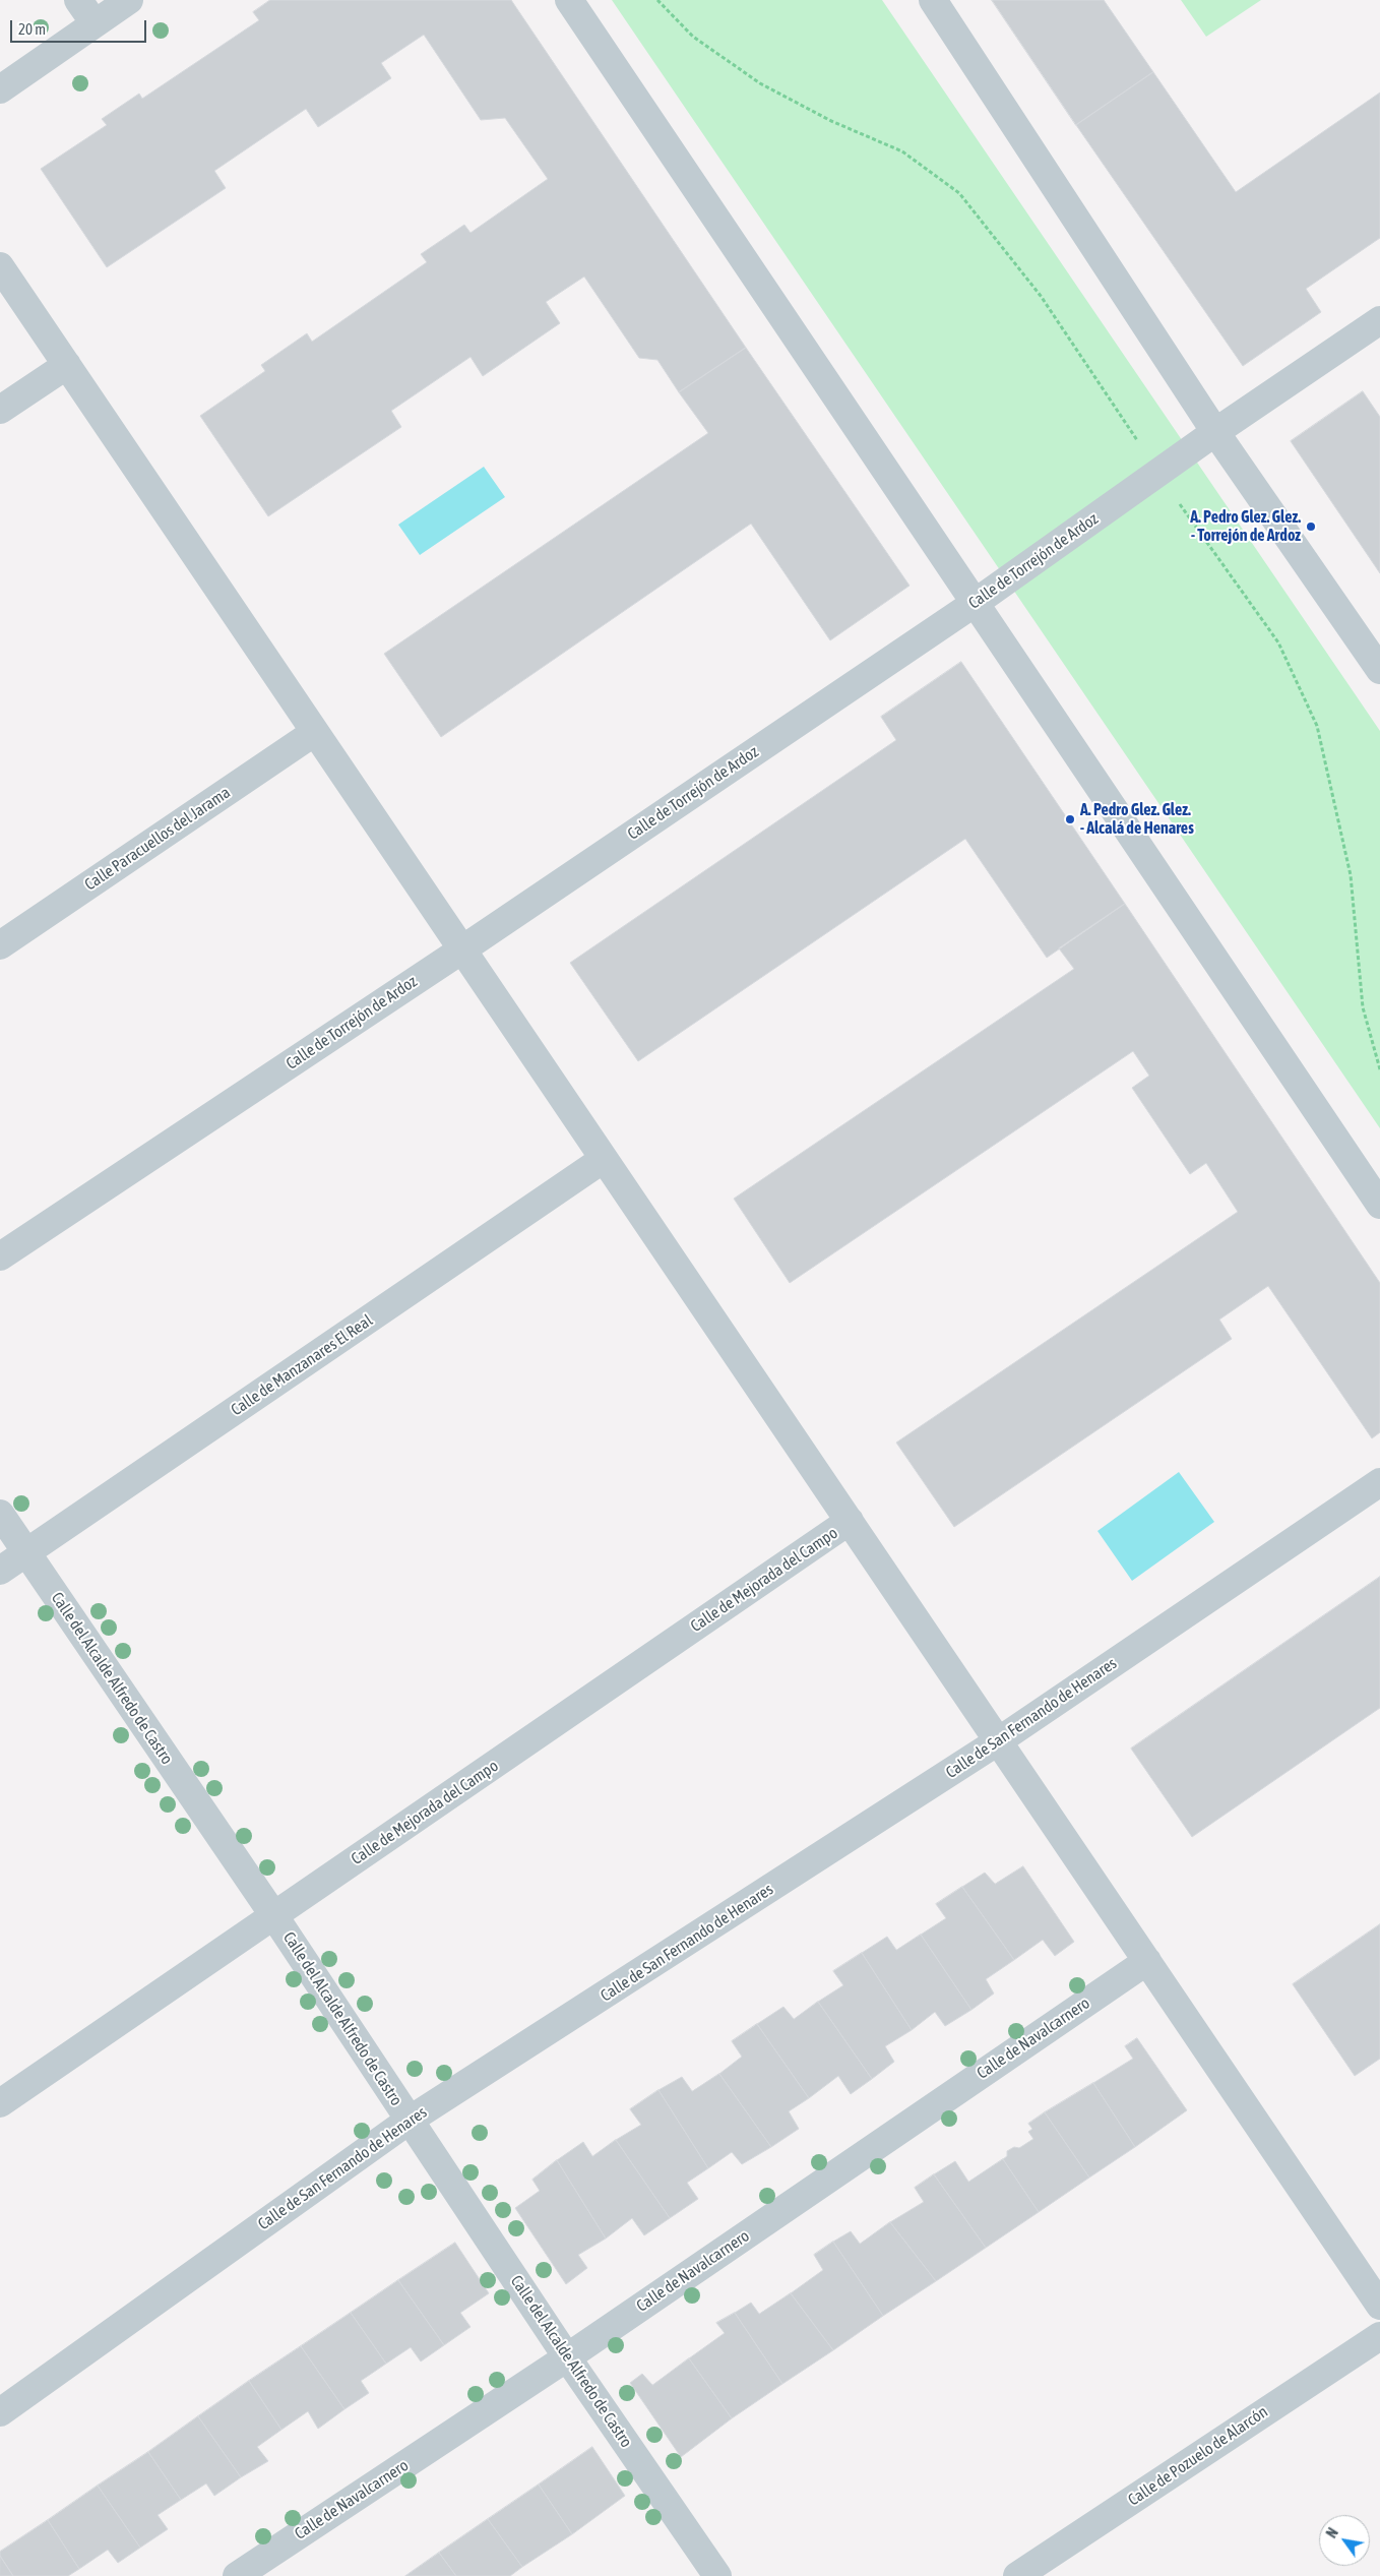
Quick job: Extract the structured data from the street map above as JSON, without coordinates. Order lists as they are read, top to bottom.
{
  "streets": {
    "street": [
      "Calle de Torrejón de Ardoz",
      "Calle Paracuellos del Jarama",
      "Calle de Manzanares El Real",
      "Calle de Mejorada del Campo",
      "Calle del Alcalde Alfredo de Castro",
      "Calle de San Fernando de Henares",
      "Calle de Navalcarnero",
      "Calle de Pozuelo de Alarcón"
    ]
  },
  "crossings": [
    ["Calle de Manzanares El Real", "Calle del Alcalde Alfredo de Castro"],
    ["Calle de Mejorada del Campo", "Calle del Alcalde Alfredo de Castro"],
    ["Calle del Alcalde Alfredo de Castro", "Calle de San Fernando de Henares"],
    ["Calle del Alcalde Alfredo de Castro", "Calle de Navalcarnero"]
  ],
  "places": ["A. Pedro Glez. Glez. - Torrejón de Ardoz", "A. Pedro Glez. Glez. - Alcalá de Henares"],
  "scale_bar": "20 m",
  "north": "top left"
}
